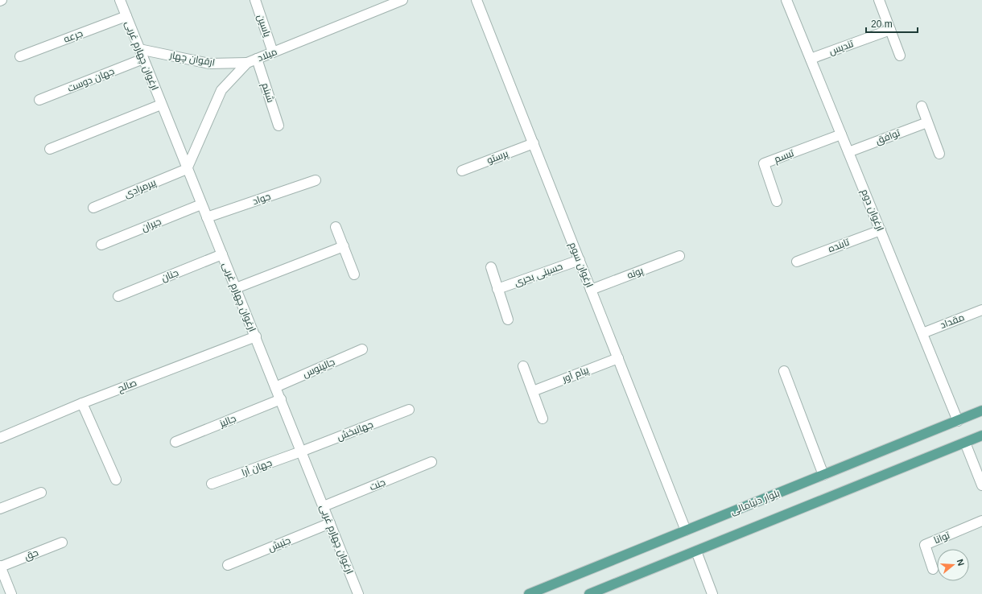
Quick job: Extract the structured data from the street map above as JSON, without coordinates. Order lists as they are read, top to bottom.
{
  "streets": {
    "main road": ["بلوار دنیامالی"],
    "street": [
      "یاسین",
      "جرعه",
      "تندیس",
      "میلاد",
      "ارغوان چهارم غربی",
      "ارقوان چهار",
      "جهان دوست",
      "شبنم",
      "توافق",
      "تبسم",
      "پرستو",
      "پیرمرادی",
      "جواد",
      "ارغوان دوم",
      "جیران",
      "تابنده",
      "ارغوان سوم",
      "پونه",
      "حسینی بحری",
      "جنان",
      "مقداد",
      "جالینوس",
      "پیام آور",
      "صالح",
      "جالیز",
      "جهانبخش",
      "جهان آرا",
      "جنت",
      "توانا",
      "جنبش",
      "حق"
    ]
  },
  "crossings": [
    ["یاسین", "میلاد"],
    ["جرعه", "ارغوان چهارم غربی"],
    ["تندیس", "ارغوان دوم"],
    ["میلاد", "ارغوان چهارم غربی"],
    ["میلاد", "ارقوان چهار"],
    ["میلاد", "شبنم"],
    ["میلاد", "پیرمرادی"],
    ["ارغوان چهارم غربی", "ارقوان چهار"],
    ["ارغوان چهارم غربی", "جهان دوست"],
    ["ارغوان چهارم غربی", "پیرمرادی"],
    ["ارغوان چهارم غربی", "جواد"],
    ["ارغوان چهارم غربی", "جیران"],
    ["ارغوان چهارم غربی", "جنان"],
    ["ارغوان چهارم غربی", "جالینوس"],
    ["ارغوان چهارم غربی", "صالح"],
    ["ارغوان چهارم غربی", "جالیز"],
    ["ارغوان چهارم غربی", "جهانبخش"],
    ["ارغوان چهارم غربی", "جهان آرا"],
    ["ارغوان چهارم غربی", "جنت"],
    ["ارغوان چهارم غربی", "جنبش"],
    ["توافق", "ارغوان دوم"],
    ["تبسم", "ارغوان دوم"],
    ["پرستو", "ارغوان سوم"],
    ["ارغوان دوم", "تابنده"],
    ["ارغوان دوم", "مقداد"],
    ["ارغوان دوم", "بلوار دنیامالی"],
    ["ارغوان سوم", "پونه"],
    ["ارغوان سوم", "حسینی بحری"],
    ["ارغوان سوم", "پیام آور"],
    ["ارغوان سوم", "بلوار دنیامالی"],
    ["جهانبخش", "جهان آرا"]
  ],
  "scale_bar": "20 m",
  "north": "right"
}
